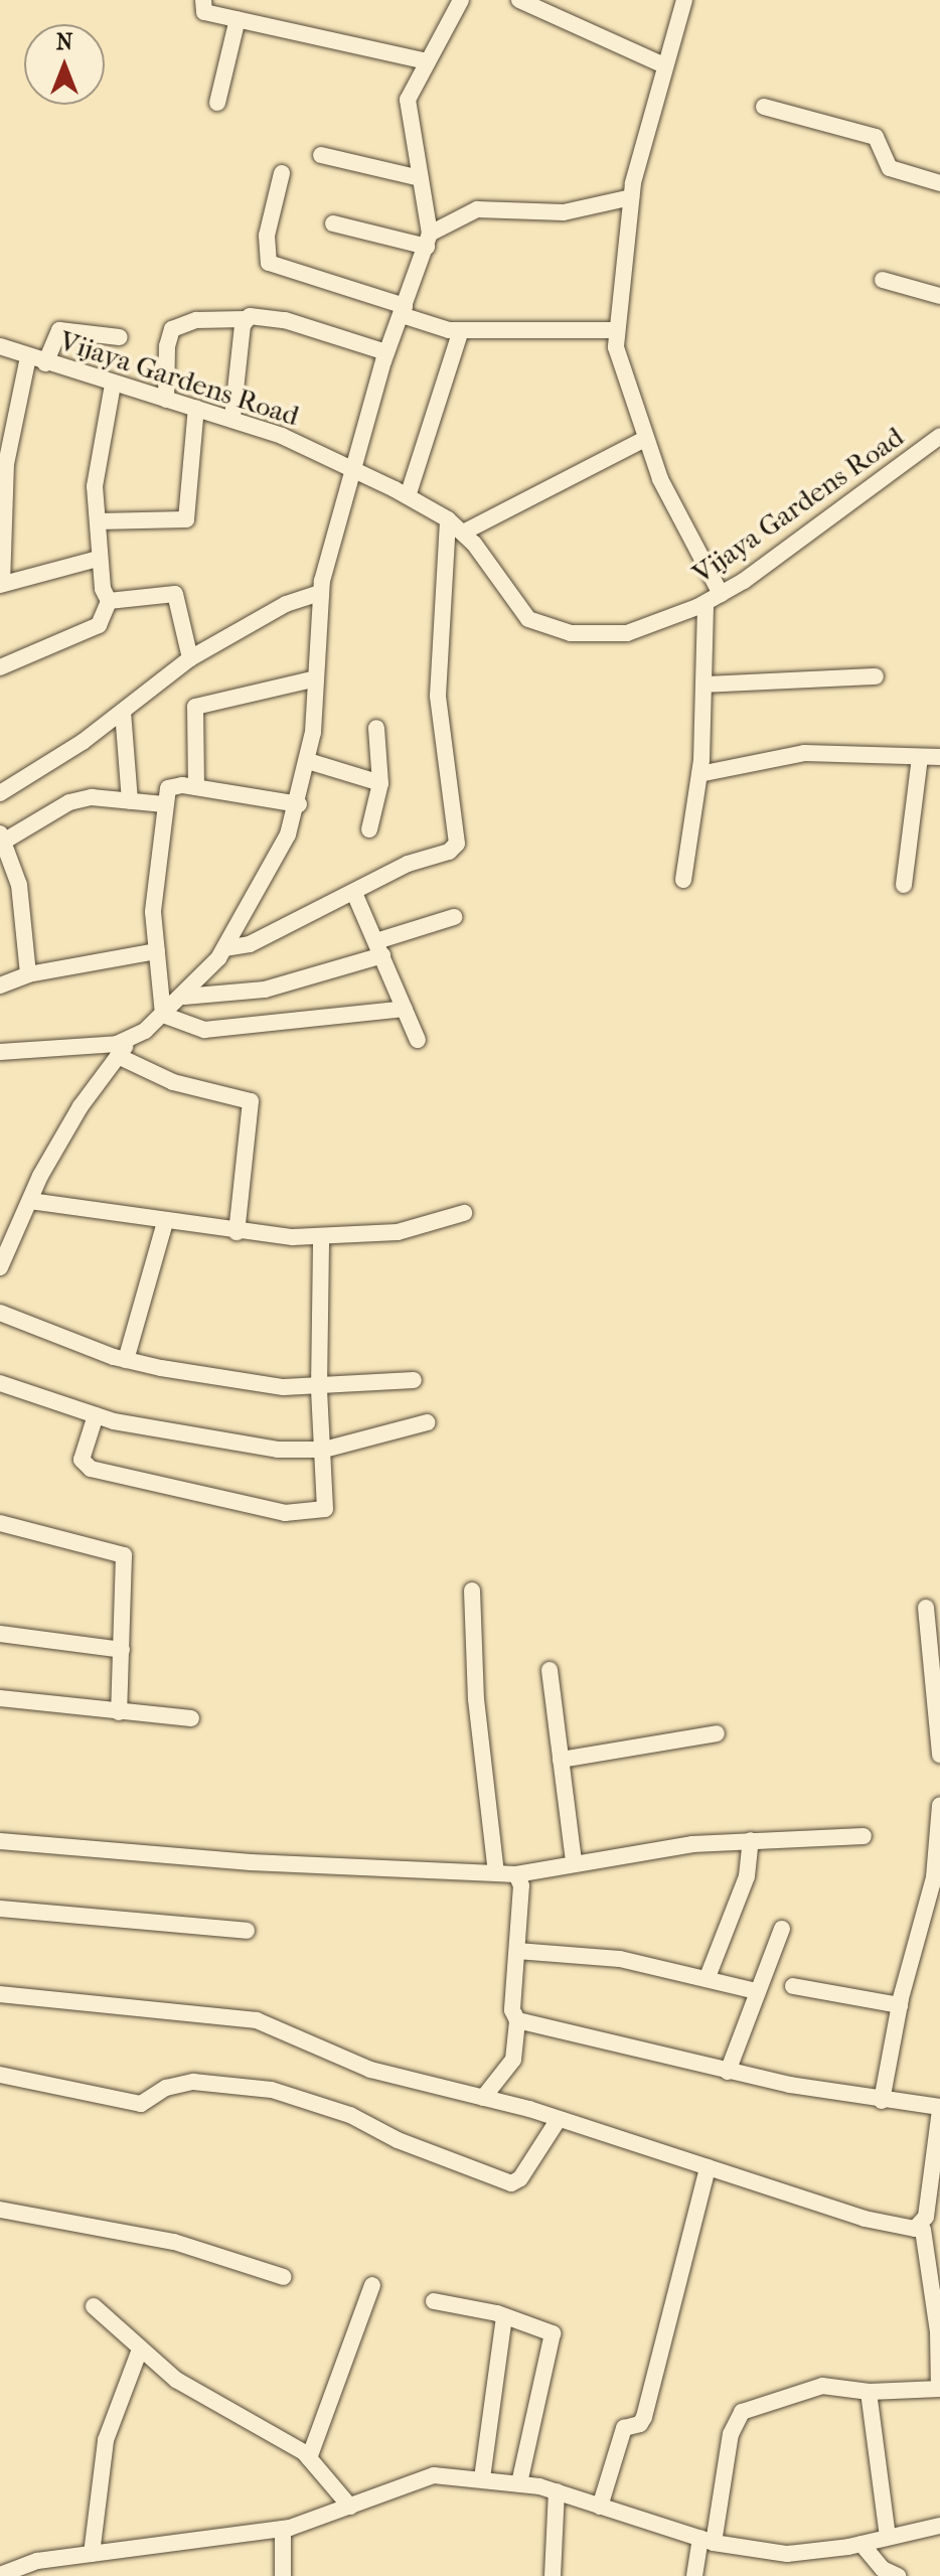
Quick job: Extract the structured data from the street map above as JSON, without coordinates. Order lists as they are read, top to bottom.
{
  "streets": {
    "street": ["Vijaya Gardens Road"]
  },
  "north": "top"
}
